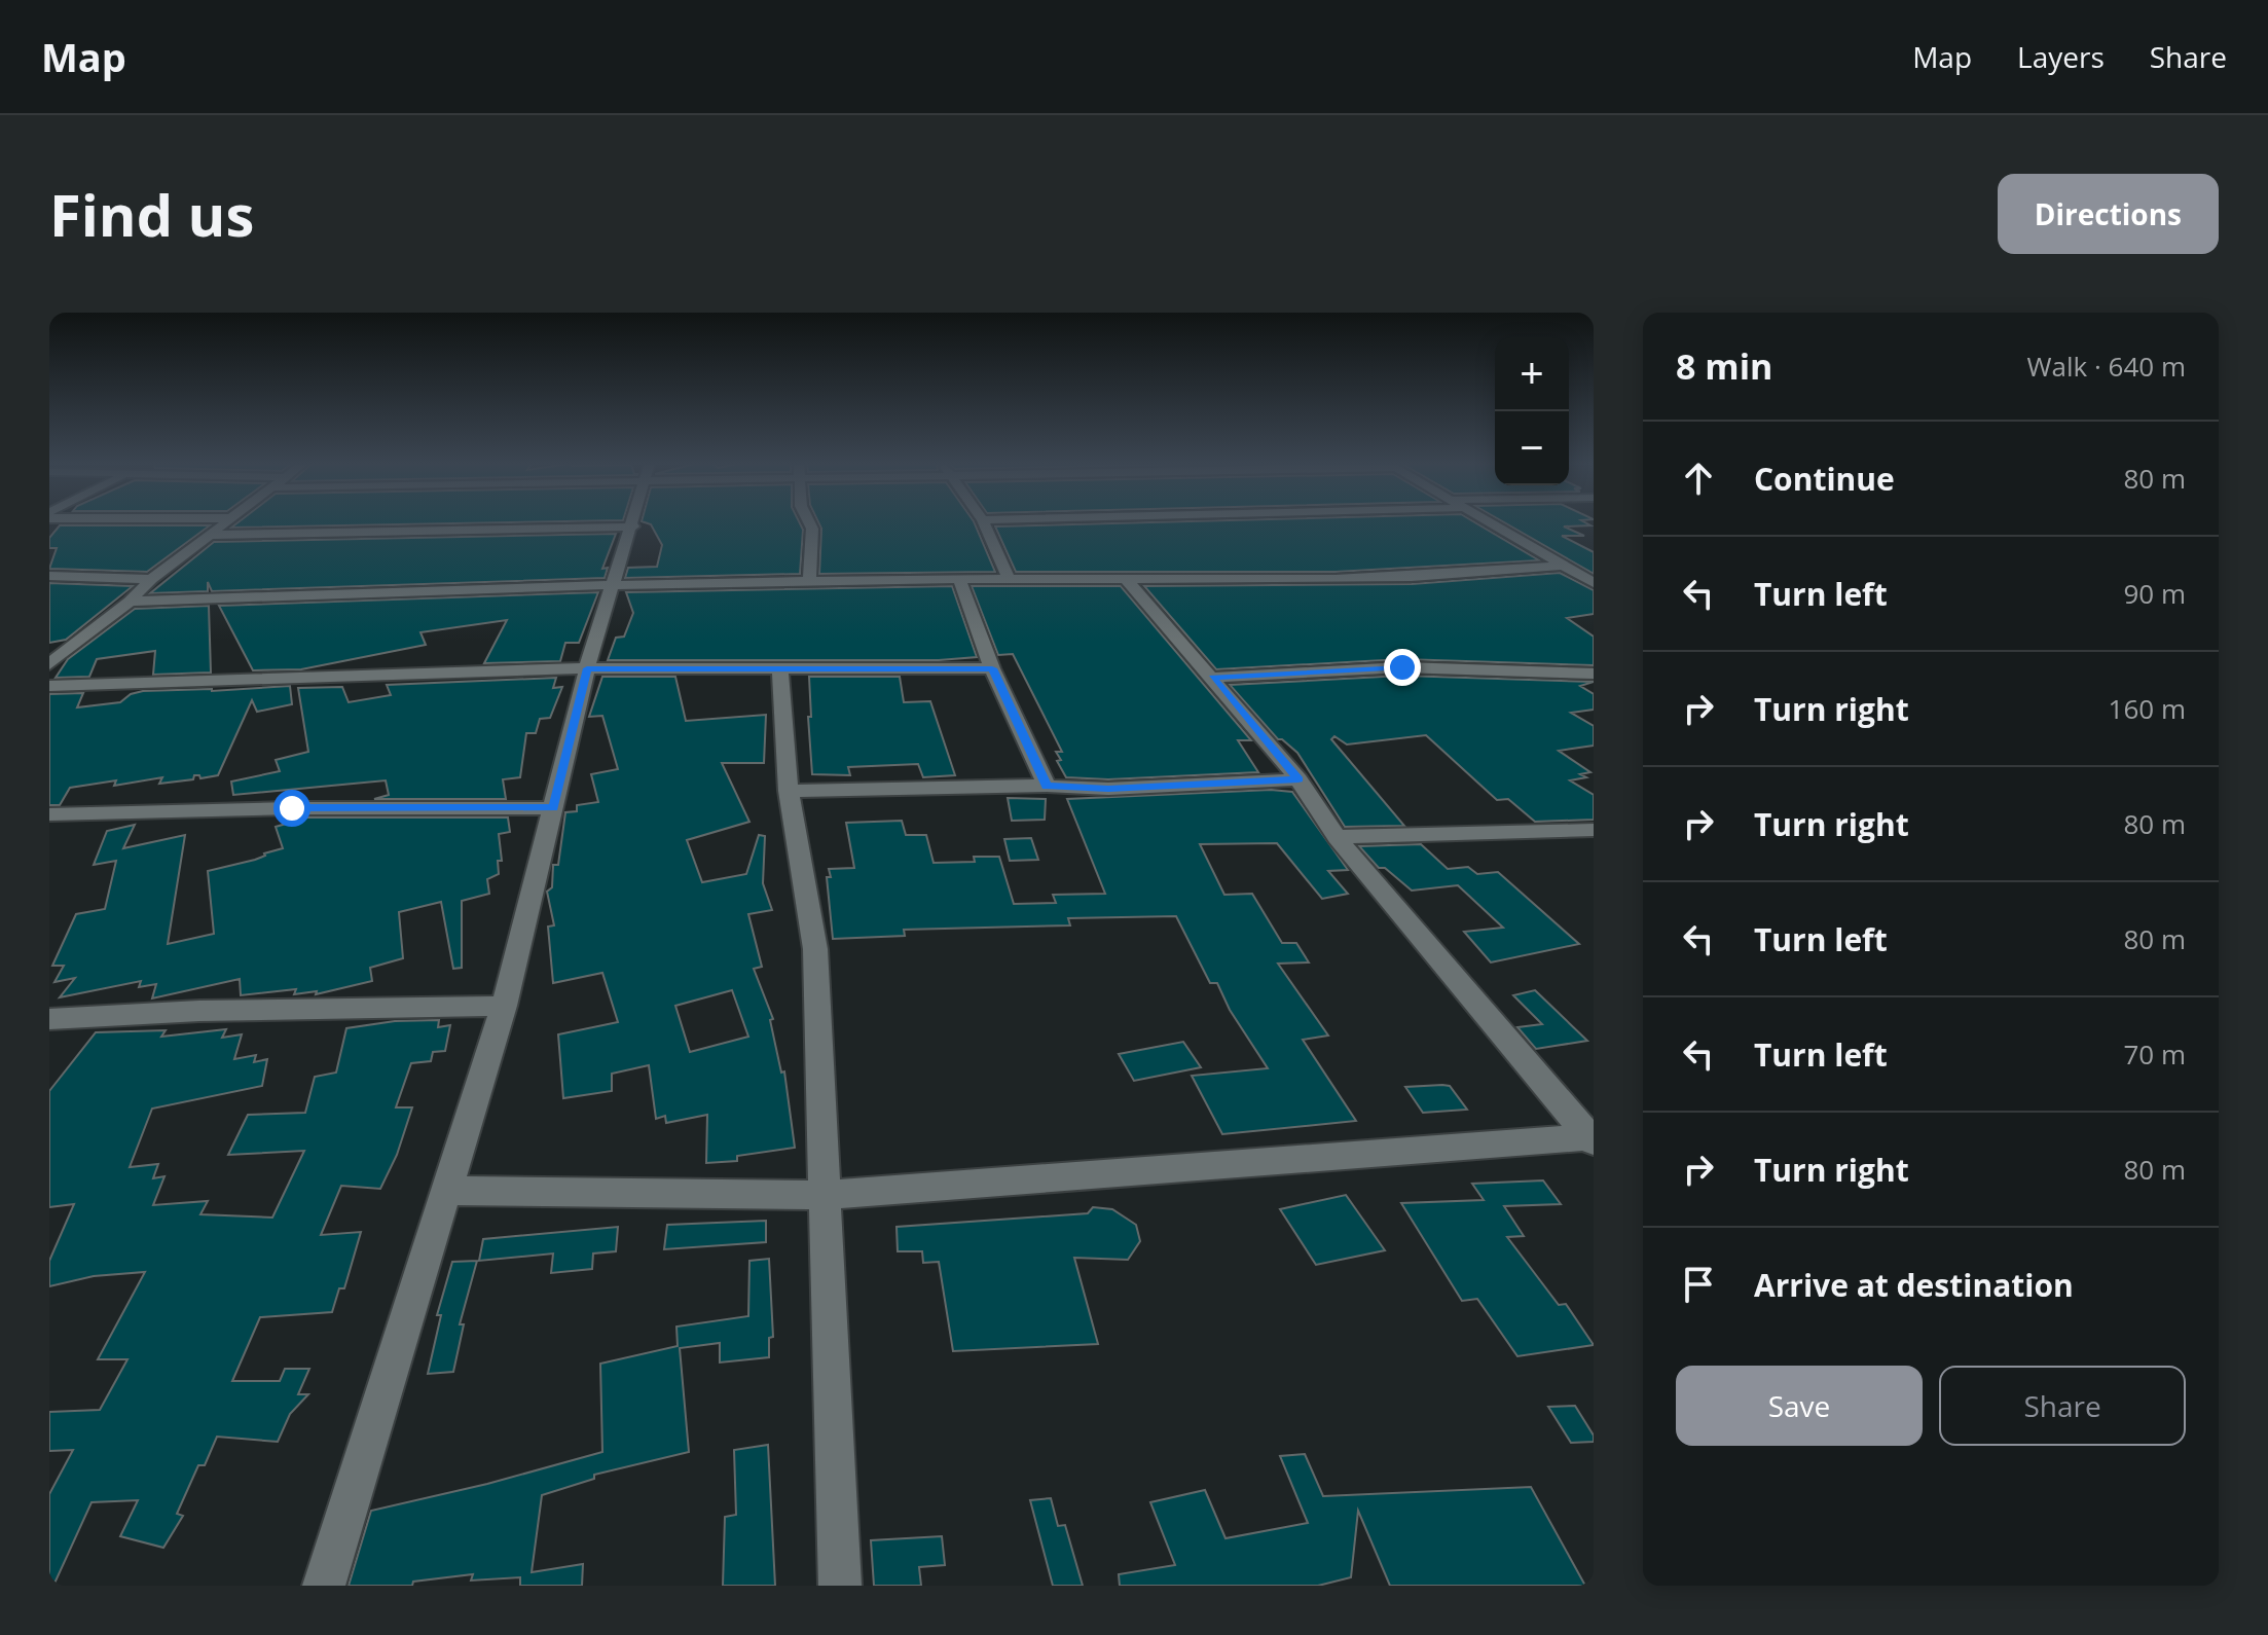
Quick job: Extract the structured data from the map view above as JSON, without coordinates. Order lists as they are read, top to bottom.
{
  "page": {
    "header": "Map",
    "nav": ["Map", "Layers", "Share"],
    "buttons": [
      "Directions",
      ["Save", "Share"]
    ],
    "title": "Find us",
    "heading": ["8 min", "Walk · 640 m"],
    "map_buttons": ["+", "−"],
    "list": [
      ["Continue", "80 m"],
      ["Turn left", "90 m"],
      ["Turn right", "160 m"],
      ["Turn right", "80 m"],
      ["Turn left", "80 m"],
      ["Turn left", "70 m"],
      ["Turn right", "80 m"],
      "Arrive at destination"
    ]
  }
}
